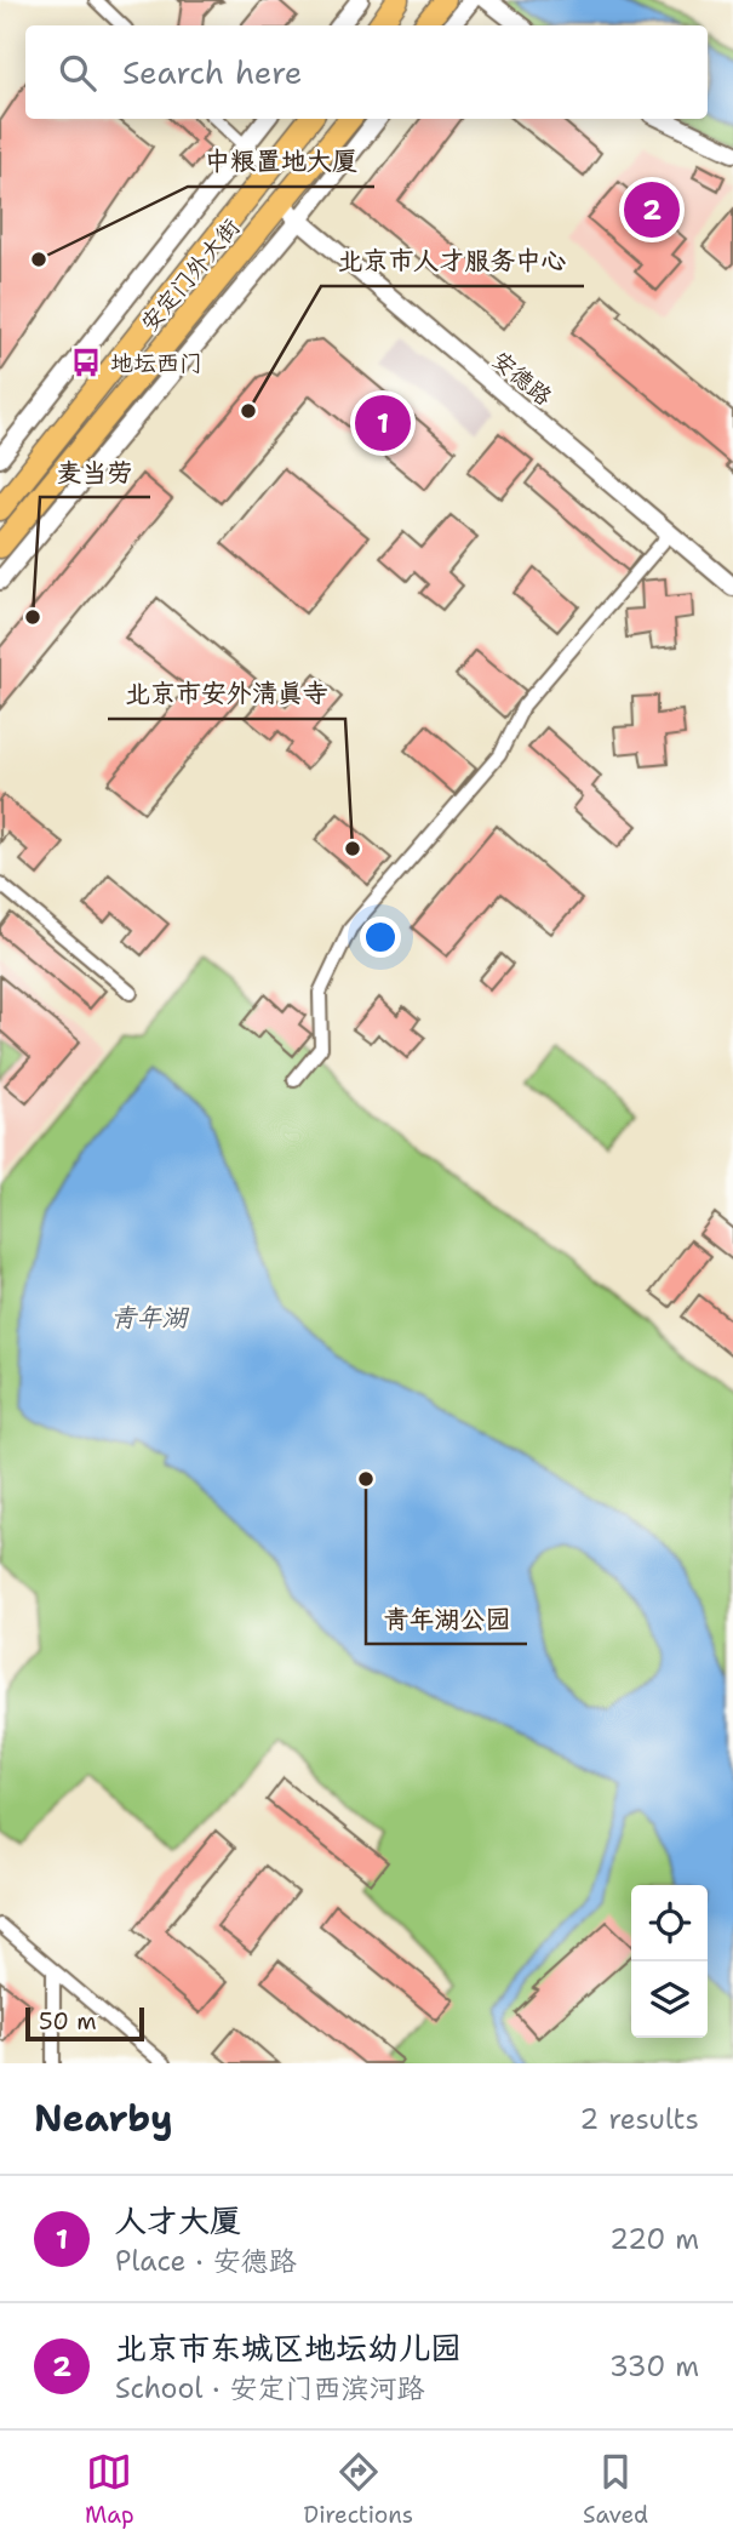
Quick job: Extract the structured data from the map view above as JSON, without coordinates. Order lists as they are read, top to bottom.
{
  "streets": {
    "main road": ["安定门外大街"],
    "street": ["安德路"]
  },
  "crossings": [
    ["安定门外大街", "安德路"]
  ],
  "water": ["青年湖"],
  "places": {
    "other": [
      "中粮置地大厦",
      "北京市人才服务中心",
      "麦当劳",
      "北京市安外清真寺",
      "青年湖公园"
    ],
    "bus stop": ["地坛西门"]
  },
  "scale_bar": "50 m",
  "page": {
    "search": "Search here",
    "pins": ["2", "1"],
    "scale": "50 m",
    "heading": ["Nearby", "2 results"],
    "list": [
      {
        "mark": "1",
        "name": "人才大厦",
        "note": "Place · 安德路",
        "value": "220 m"
      },
      {
        "mark": "2",
        "name": "北京市东城区地坛幼儿园",
        "note": "School · 安定门西滨河路",
        "value": "330 m"
      }
    ],
    "nav": ["Map", "Directions", "Saved"]
  }
}
